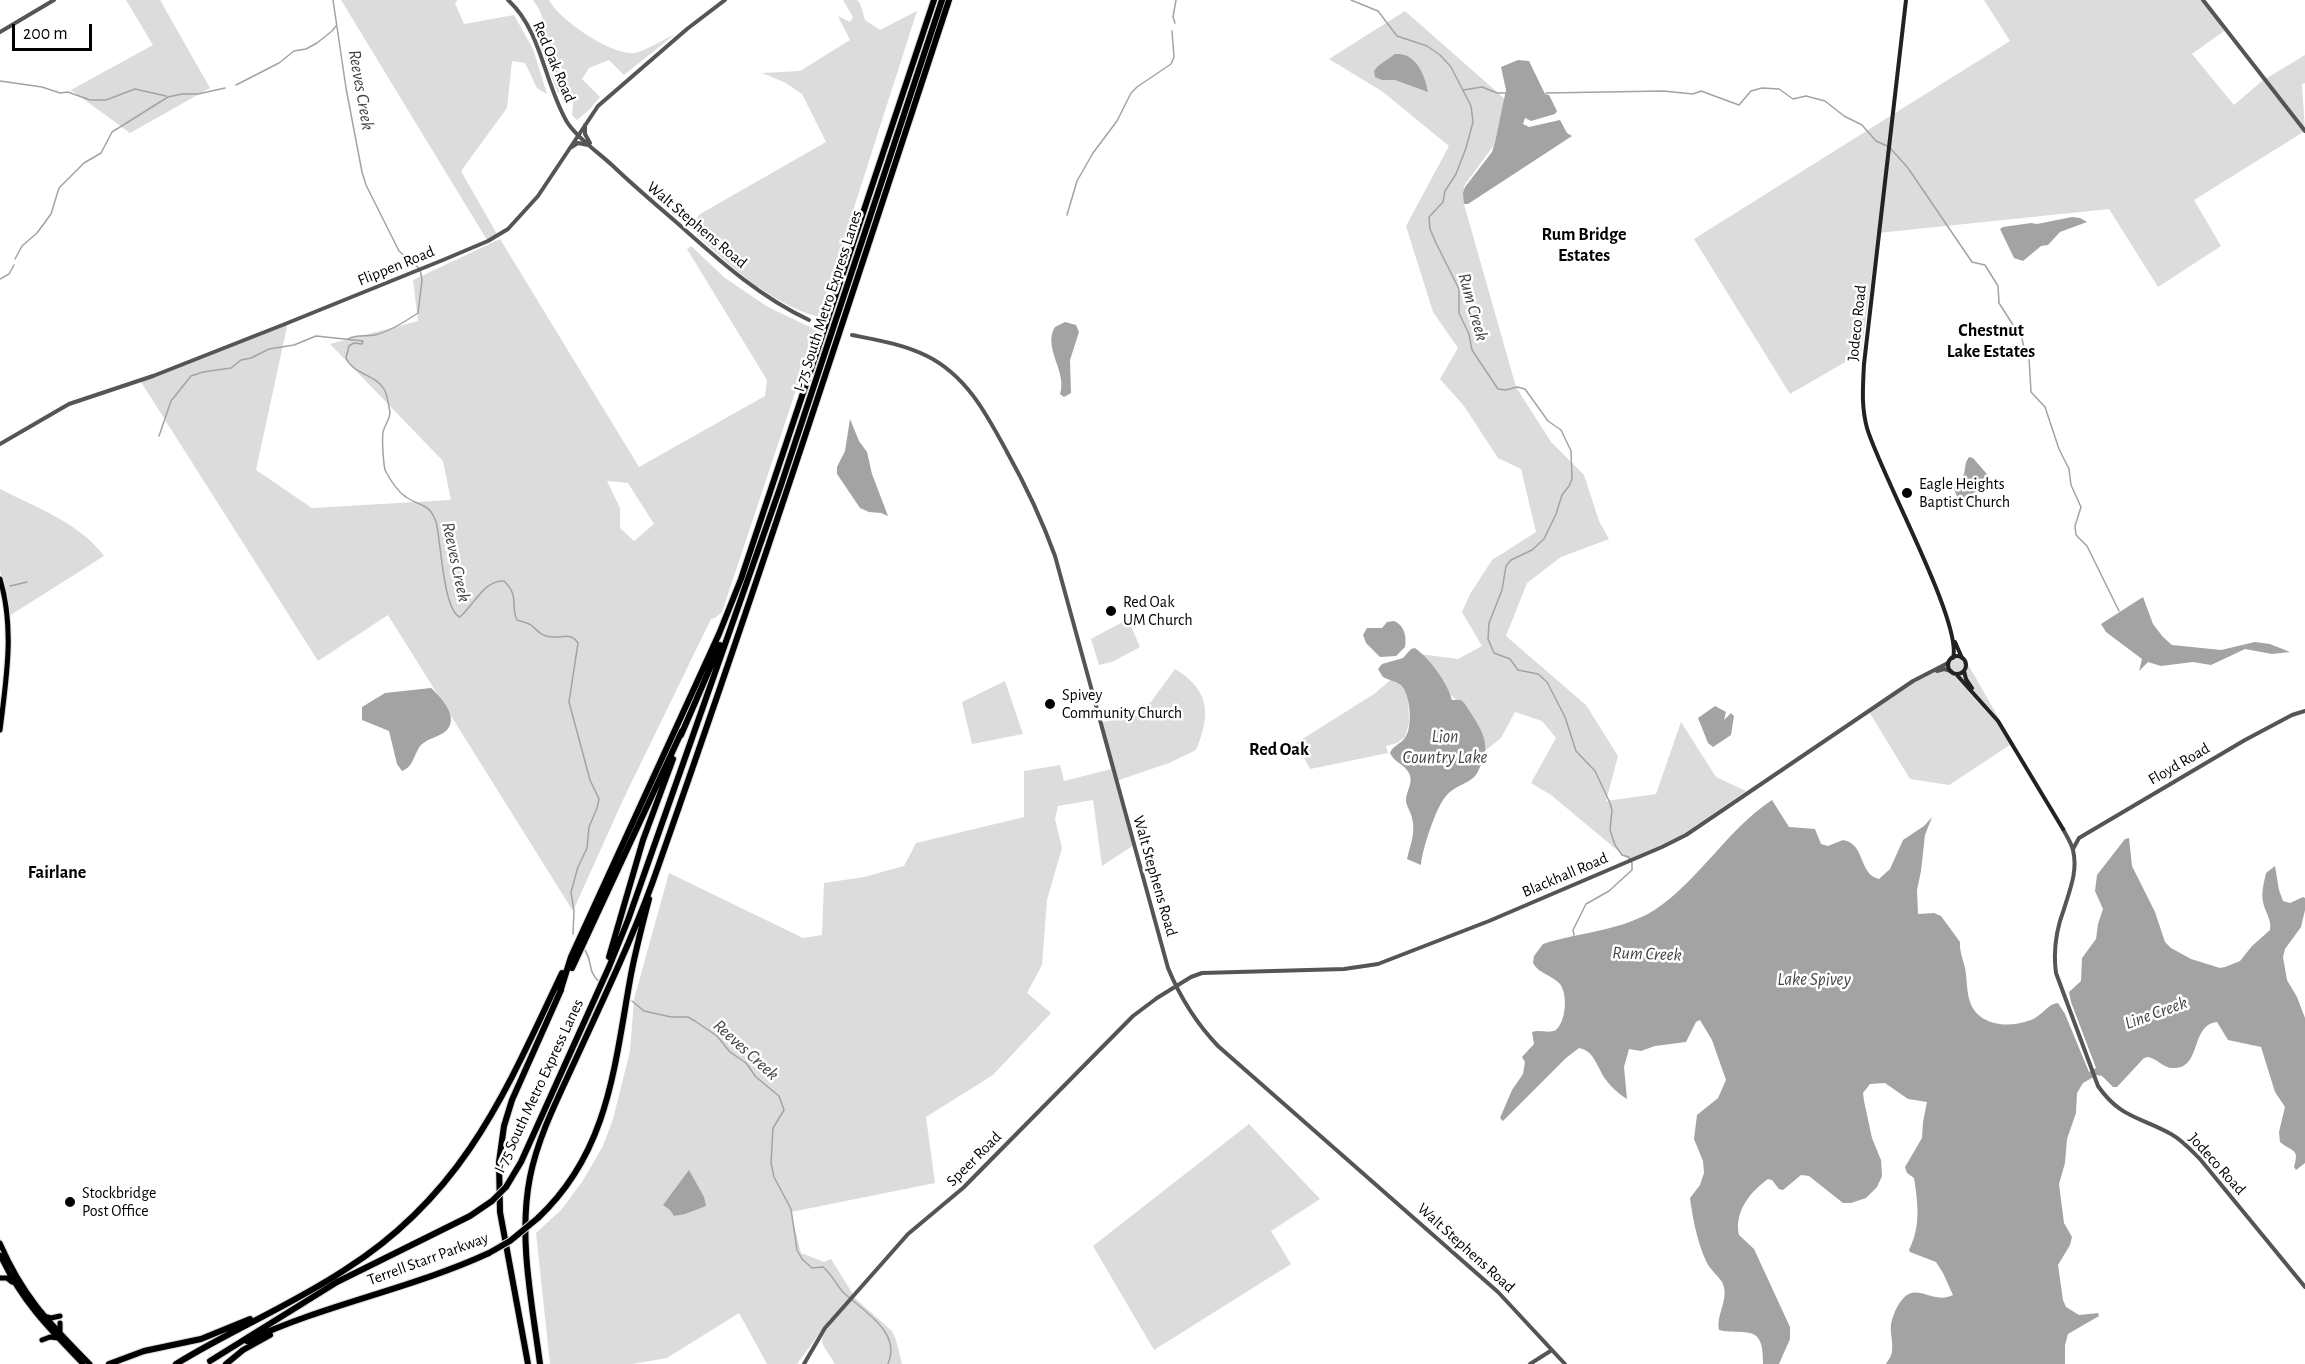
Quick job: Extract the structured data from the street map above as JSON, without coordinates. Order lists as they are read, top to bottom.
{
  "streets": {
    "highway": ["I-75 South Metro Express Lanes", "Terrell Starr Parkway"],
    "main road": ["Jodeco Road"],
    "street": [
      "Red Oak Road",
      "Walt Stephens Road",
      "Flippen Road",
      "Floyd Road",
      "Blackhall Road",
      "Speer Road"
    ]
  },
  "crossings": [
    ["Red Oak Road", "Walt Stephens Road"],
    ["Red Oak Road", "Flippen Road"],
    ["Walt Stephens Road", "Flippen Road"],
    ["Walt Stephens Road", "Blackhall Road"],
    ["Walt Stephens Road", "Speer Road"],
    ["Jodeco Road", "Floyd Road"],
    ["Jodeco Road", "Blackhall Road"],
    ["Blackhall Road", "Speer Road"]
  ],
  "districts": [
    "Rum Bridge Estates",
    "Chestnut Lake Estates",
    "Red Oak",
    "Fairlane"
  ],
  "water": [
    "Reeves Creek",
    "Rum Creek",
    "Lion Country Lake",
    "Lake Spivey",
    "Line Creek"
  ],
  "places": [
    "Eagle Heights Baptist Church",
    "Red Oak UM Church",
    "Spivey Community Church",
    "Stockbridge Post Office"
  ],
  "scale_bar": "200 m"
}
